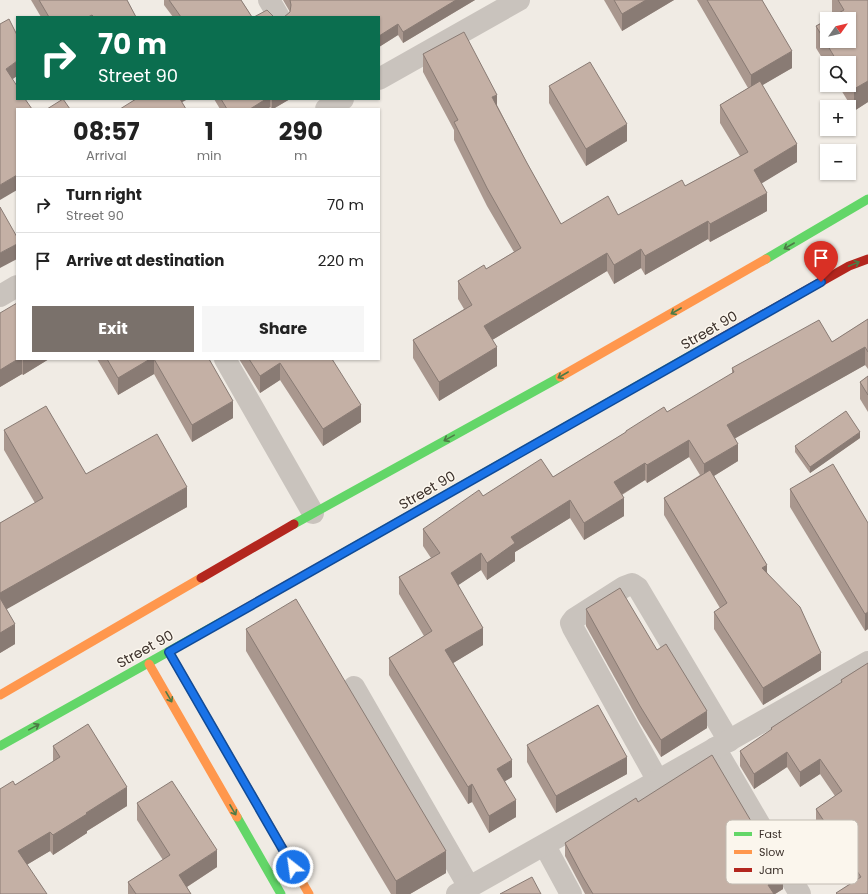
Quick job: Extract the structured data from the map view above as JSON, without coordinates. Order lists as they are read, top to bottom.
{
  "streets": {
    "main road": ["Street 90"]
  },
  "legend": ["Fast", "Slow", "Jam"],
  "north": "top right",
  "page": {
    "map_buttons": ["+", "−"],
    "turn": ["70 m", "Street 90"],
    "eta": [
      "08:57",
      "Arrival",
      "1",
      "min",
      "290",
      "m"
    ],
    "list": [
      {
        "name": "Turn right",
        "note": "Street 90",
        "value": "70 m"
      },
      {
        "name": "Arrive at destination",
        "value": "220 m"
      }
    ],
    "buttons": ["Exit", "Share"]
  }
}
